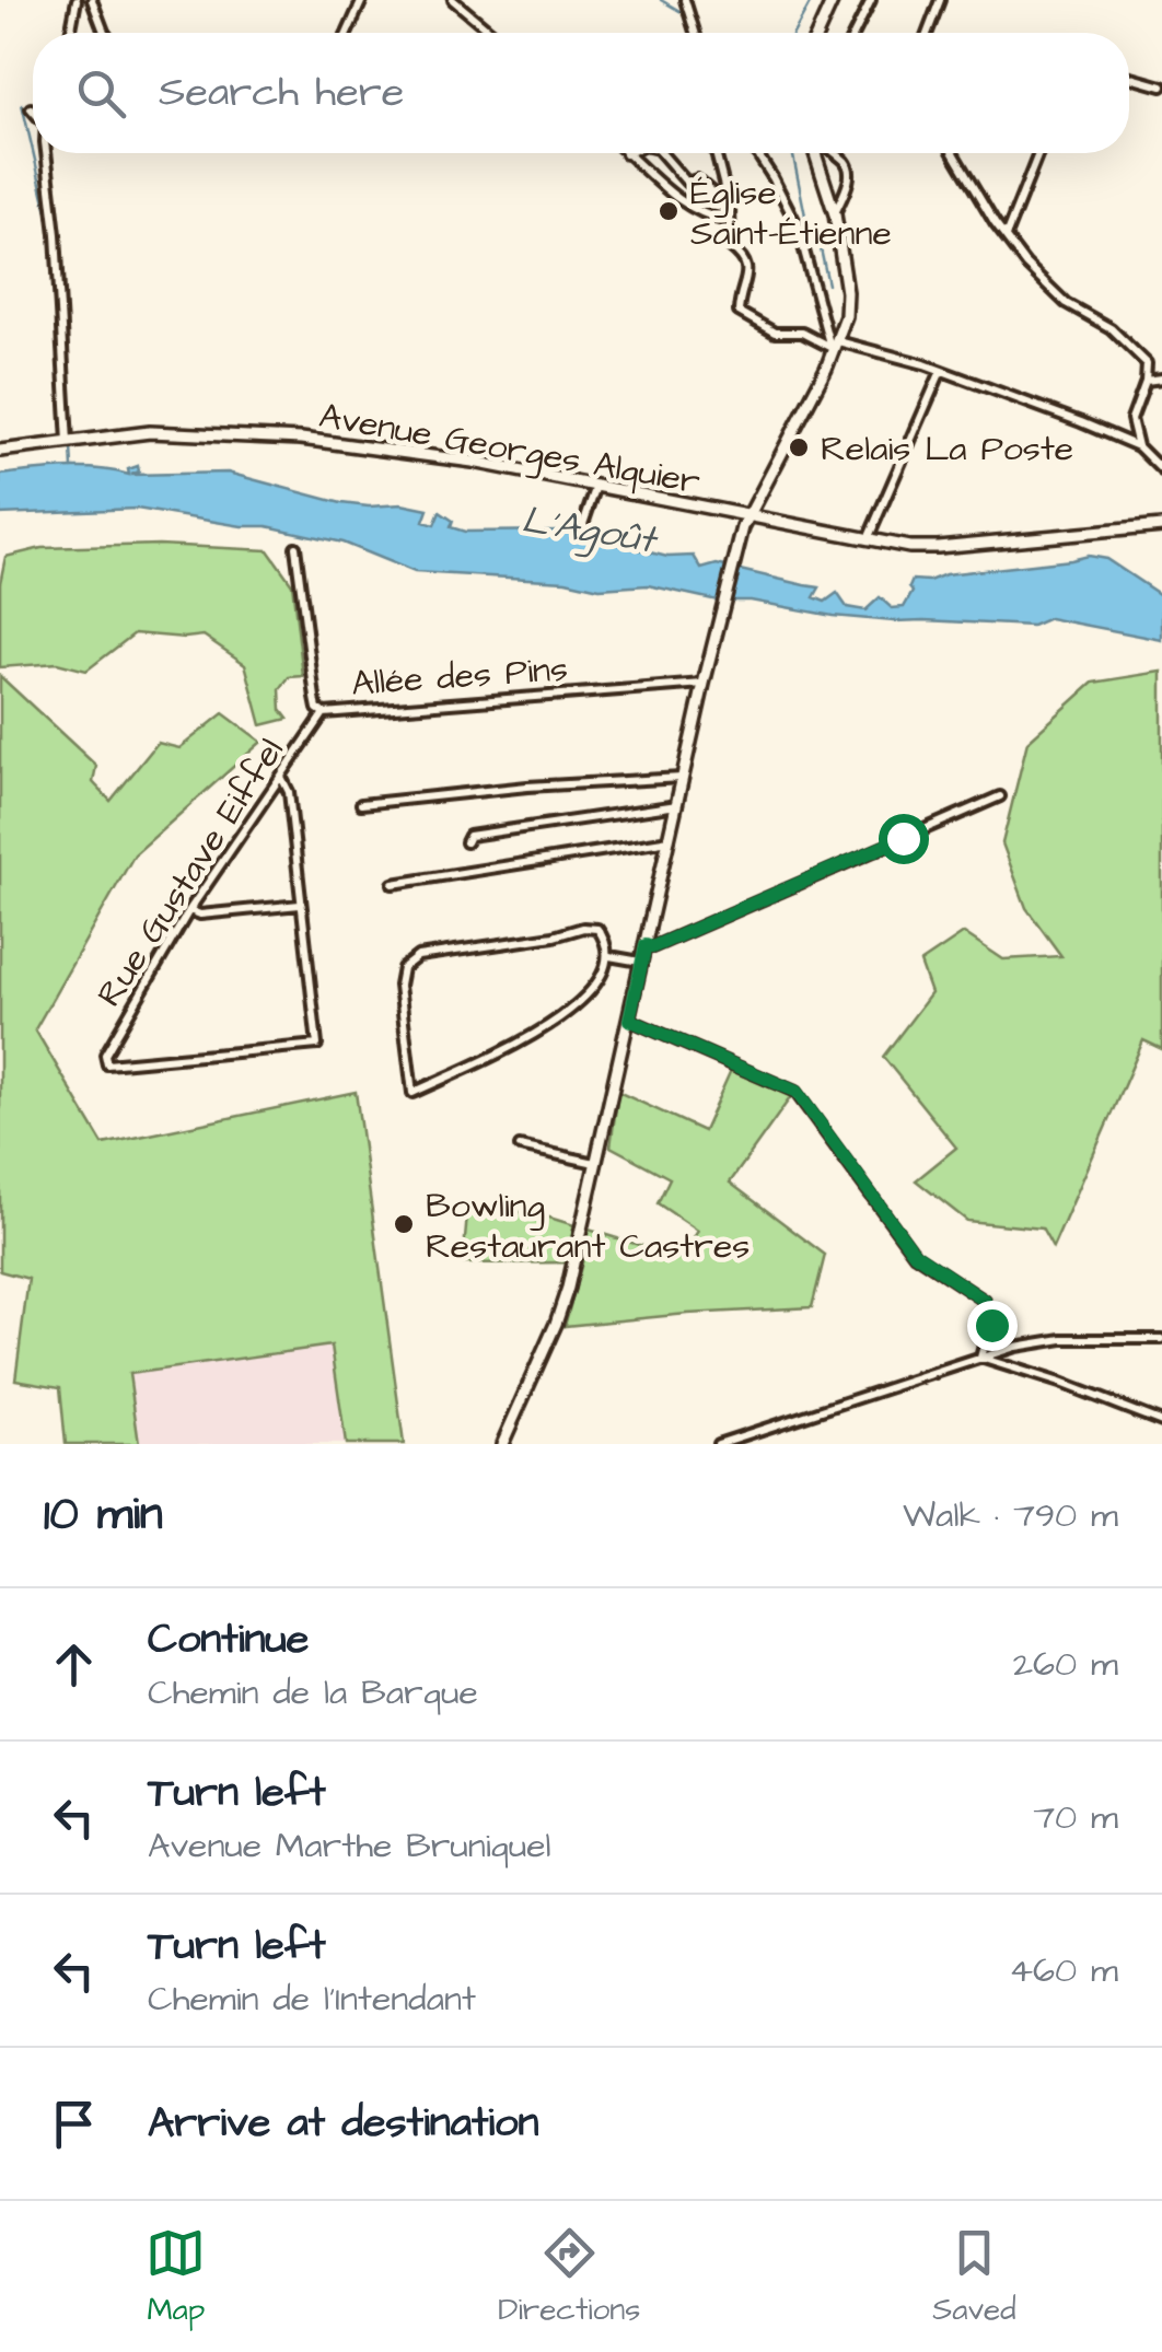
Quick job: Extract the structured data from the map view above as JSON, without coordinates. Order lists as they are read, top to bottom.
{
  "streets": {
    "street": ["Avenue Georges Alquier", "Allée des Pins", "Rue Gustave Eiffel"]
  },
  "crossings": [
    ["Allée des Pins", "Rue Gustave Eiffel"]
  ],
  "water": ["L'Agoût"],
  "places": ["Église Saint-Étienne", "Relais La Poste", "Bowling Restaurant Castres"],
  "page": {
    "search": "Search here",
    "heading": ["10 min", "Walk · 790 m"],
    "list": [
      ["Continue", "Chemin de la Barque", "260 m"],
      ["Turn left", "Avenue Marthe Bruniquel", "70 m"],
      ["Turn left", "Chemin de l'Intendant", "460 m"],
      "Arrive at destination"
    ],
    "nav": ["Map", "Directions", "Saved"]
  }
}
